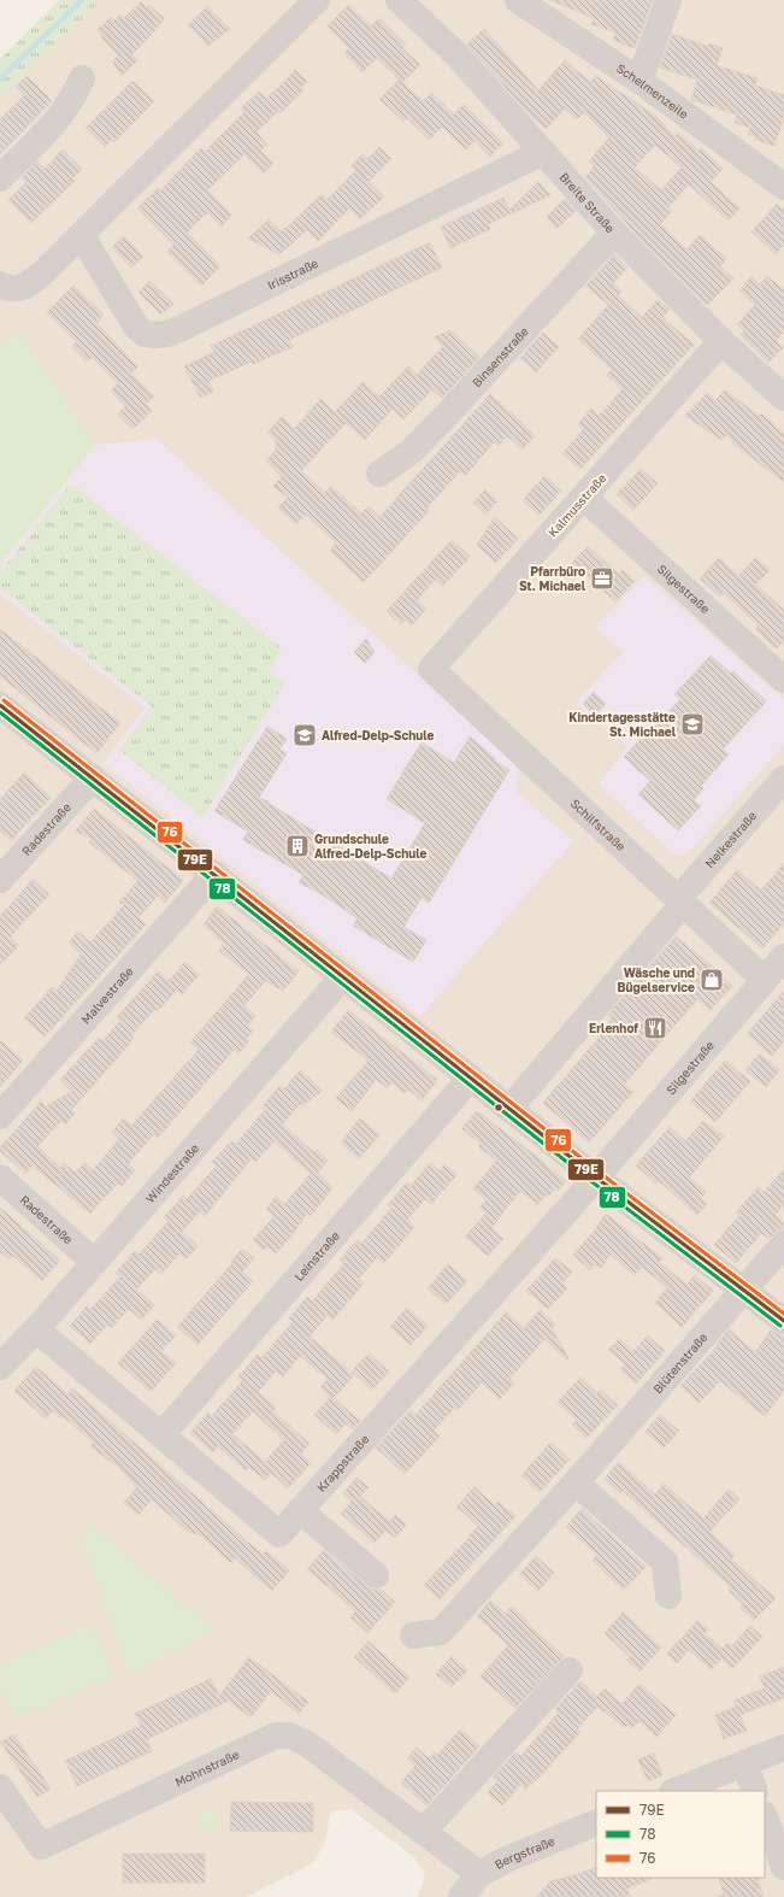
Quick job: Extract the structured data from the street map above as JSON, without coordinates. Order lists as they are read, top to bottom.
{
  "streets": {
    "street": [
      "Schelmenzeile",
      "Breite Straße",
      "Irisstraße",
      "Binsenstraße",
      "Kalmusstraße",
      "Silgestraße",
      "Schilfstraße",
      "Radestraße",
      "Nelkestraße",
      "Malvestraße",
      "Windestraße",
      "Leinstraße",
      "Blütenstraße",
      "Krappstraße",
      "Mohnstraße",
      "Bergstraße"
    ]
  },
  "crossings": [
    ["Breite Straße", "Irisstraße"],
    ["Breite Straße", "Binsenstraße"],
    ["Breite Straße", "Kalmusstraße"],
    ["Kalmusstraße", "Silgestraße"],
    ["Kalmusstraße", "Schilfstraße"],
    ["Silgestraße", "Schilfstraße"],
    ["Silgestraße", "Krappstraße"],
    ["Schilfstraße", "Nelkestraße"],
    ["Radestraße", "Windestraße"],
    ["Windestraße", "Krappstraße"],
    ["Leinstraße", "Krappstraße"],
    ["Mohnstraße", "Bergstraße"]
  ],
  "places": {
    "office": ["Pfarrbüro St. Michael"],
    "school or university": ["Kindertagesstätte St. Michael", "Alfred-Delp-Schule"],
    "building": ["Grundschule Alfred-Delp-Schule"],
    "shop": ["Wäsche und Bügelservice"],
    "restaurant": ["Erlenhof"]
  },
  "lines": ["transit line 76", "transit line 79E", "transit line 78"],
  "legend": ["79E", "78", "76"]
}
